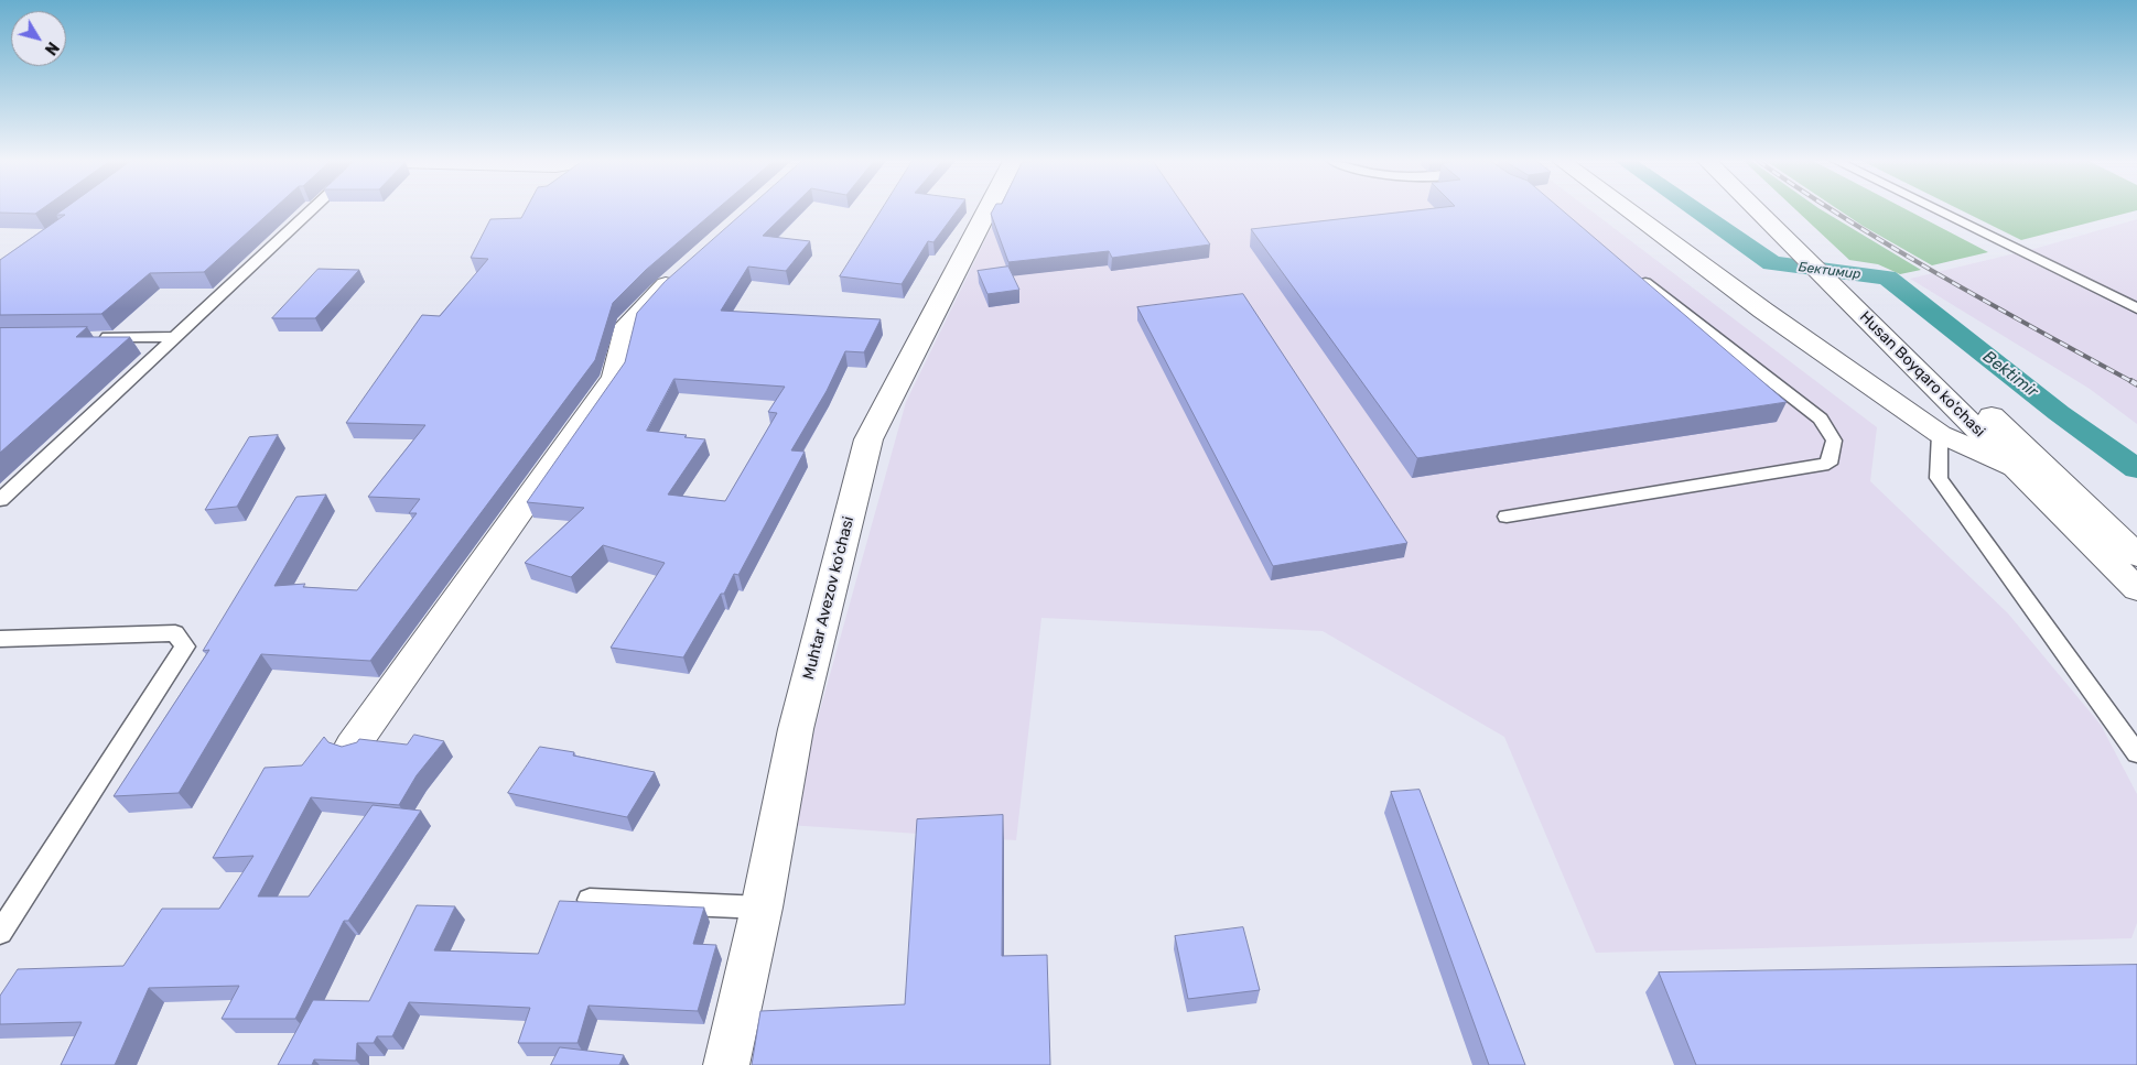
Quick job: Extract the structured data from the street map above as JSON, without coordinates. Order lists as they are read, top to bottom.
{
  "streets": {
    "street": ["Husan Boyqaro ko'chasi", "Muhtar Avezov ko'chasi"]
  },
  "water": ["Бектимир", "Bektimir"],
  "north": "bottom right"
}
